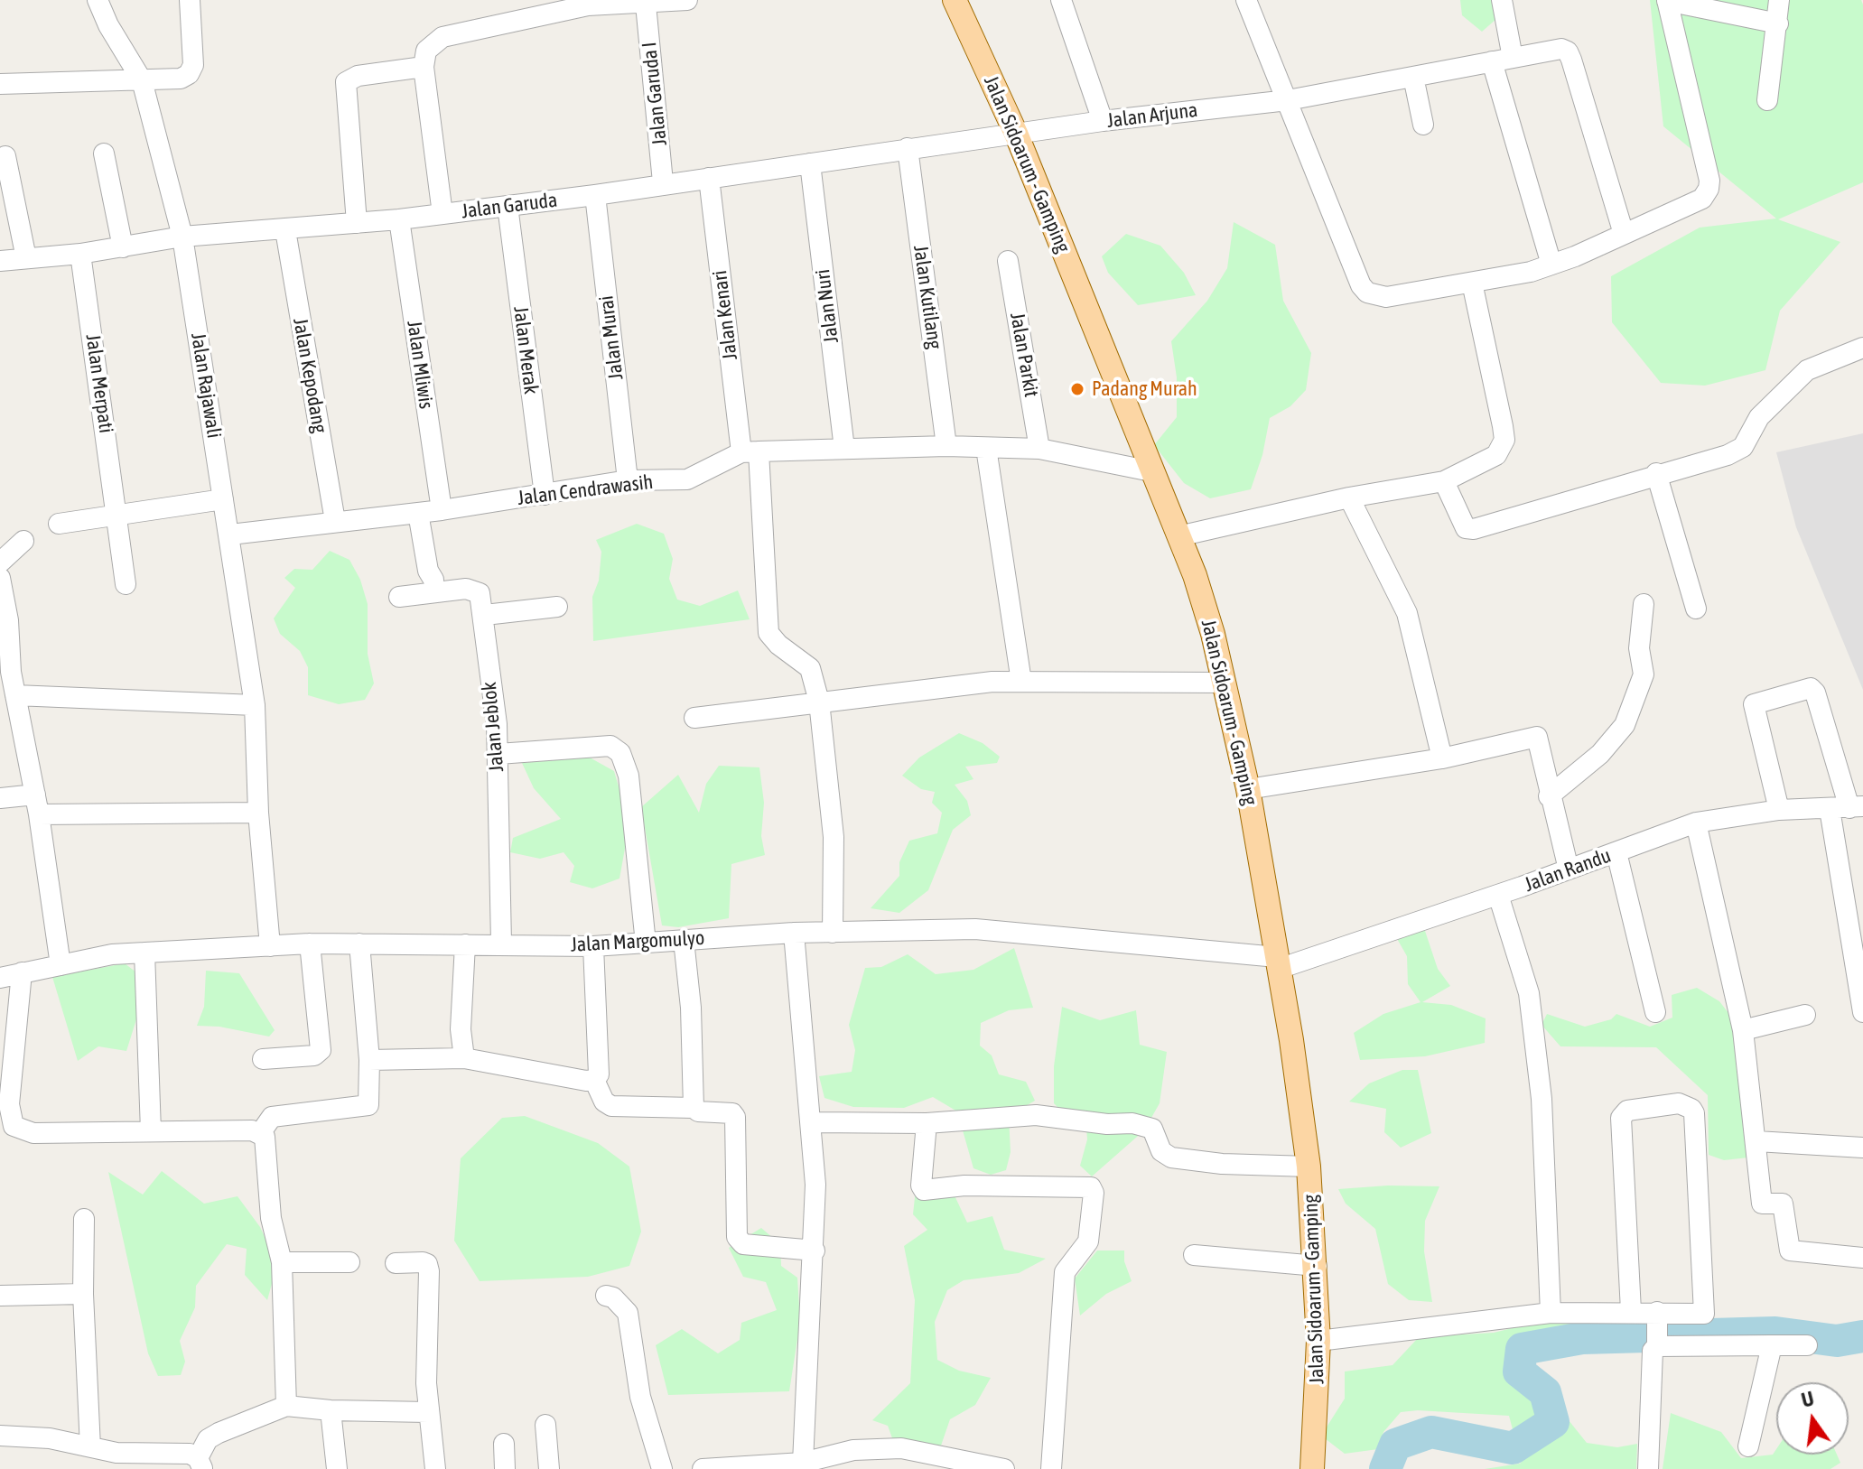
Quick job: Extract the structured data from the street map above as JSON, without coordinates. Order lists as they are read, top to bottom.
{
  "streets": {
    "main road": ["Jalan Sidoarum - Gamping"],
    "street": [
      "Jalan Garuda I",
      "Jalan Arjuna",
      "Jalan Garuda",
      "Jalan Kutilang",
      "Jalan Nuri",
      "Jalan Kenari",
      "Jalan Murai",
      "Jalan Merak",
      "Jalan Parkit",
      "Jalan Mliwis",
      "Jalan Kepodang",
      "Jalan Merpati",
      "Jalan Rajawali",
      "Jalan Cendrawasih",
      "Jalan Jeblok",
      "Jalan Randu",
      "Jalan Margomulyo"
    ]
  },
  "crossings": [
    ["Jalan Garuda I", "Jalan Garuda"],
    ["Jalan Arjuna", "Jalan Sidoarum - Gamping"],
    ["Jalan Arjuna", "Jalan Garuda"],
    ["Jalan Sidoarum - Gamping", "Jalan Garuda"],
    ["Jalan Sidoarum - Gamping", "Jalan Cendrawasih"],
    ["Jalan Sidoarum - Gamping", "Jalan Randu"],
    ["Jalan Sidoarum - Gamping", "Jalan Margomulyo"],
    ["Jalan Garuda", "Jalan Kutilang"],
    ["Jalan Garuda", "Jalan Nuri"],
    ["Jalan Garuda", "Jalan Kenari"],
    ["Jalan Garuda", "Jalan Murai"],
    ["Jalan Garuda", "Jalan Merak"],
    ["Jalan Garuda", "Jalan Mliwis"],
    ["Jalan Garuda", "Jalan Kepodang"],
    ["Jalan Garuda", "Jalan Merpati"],
    ["Jalan Garuda", "Jalan Rajawali"],
    ["Jalan Kutilang", "Jalan Cendrawasih"],
    ["Jalan Nuri", "Jalan Cendrawasih"],
    ["Jalan Kenari", "Jalan Cendrawasih"],
    ["Jalan Kenari", "Jalan Margomulyo"],
    ["Jalan Murai", "Jalan Cendrawasih"],
    ["Jalan Merak", "Jalan Cendrawasih"],
    ["Jalan Parkit", "Jalan Cendrawasih"],
    ["Jalan Mliwis", "Jalan Cendrawasih"],
    ["Jalan Kepodang", "Jalan Cendrawasih"],
    ["Jalan Rajawali", "Jalan Cendrawasih"],
    ["Jalan Rajawali", "Jalan Margomulyo"],
    ["Jalan Jeblok", "Jalan Margomulyo"],
    ["Jalan Randu", "Jalan Margomulyo"]
  ],
  "places": ["Padang Murah"],
  "north": "top"
}
